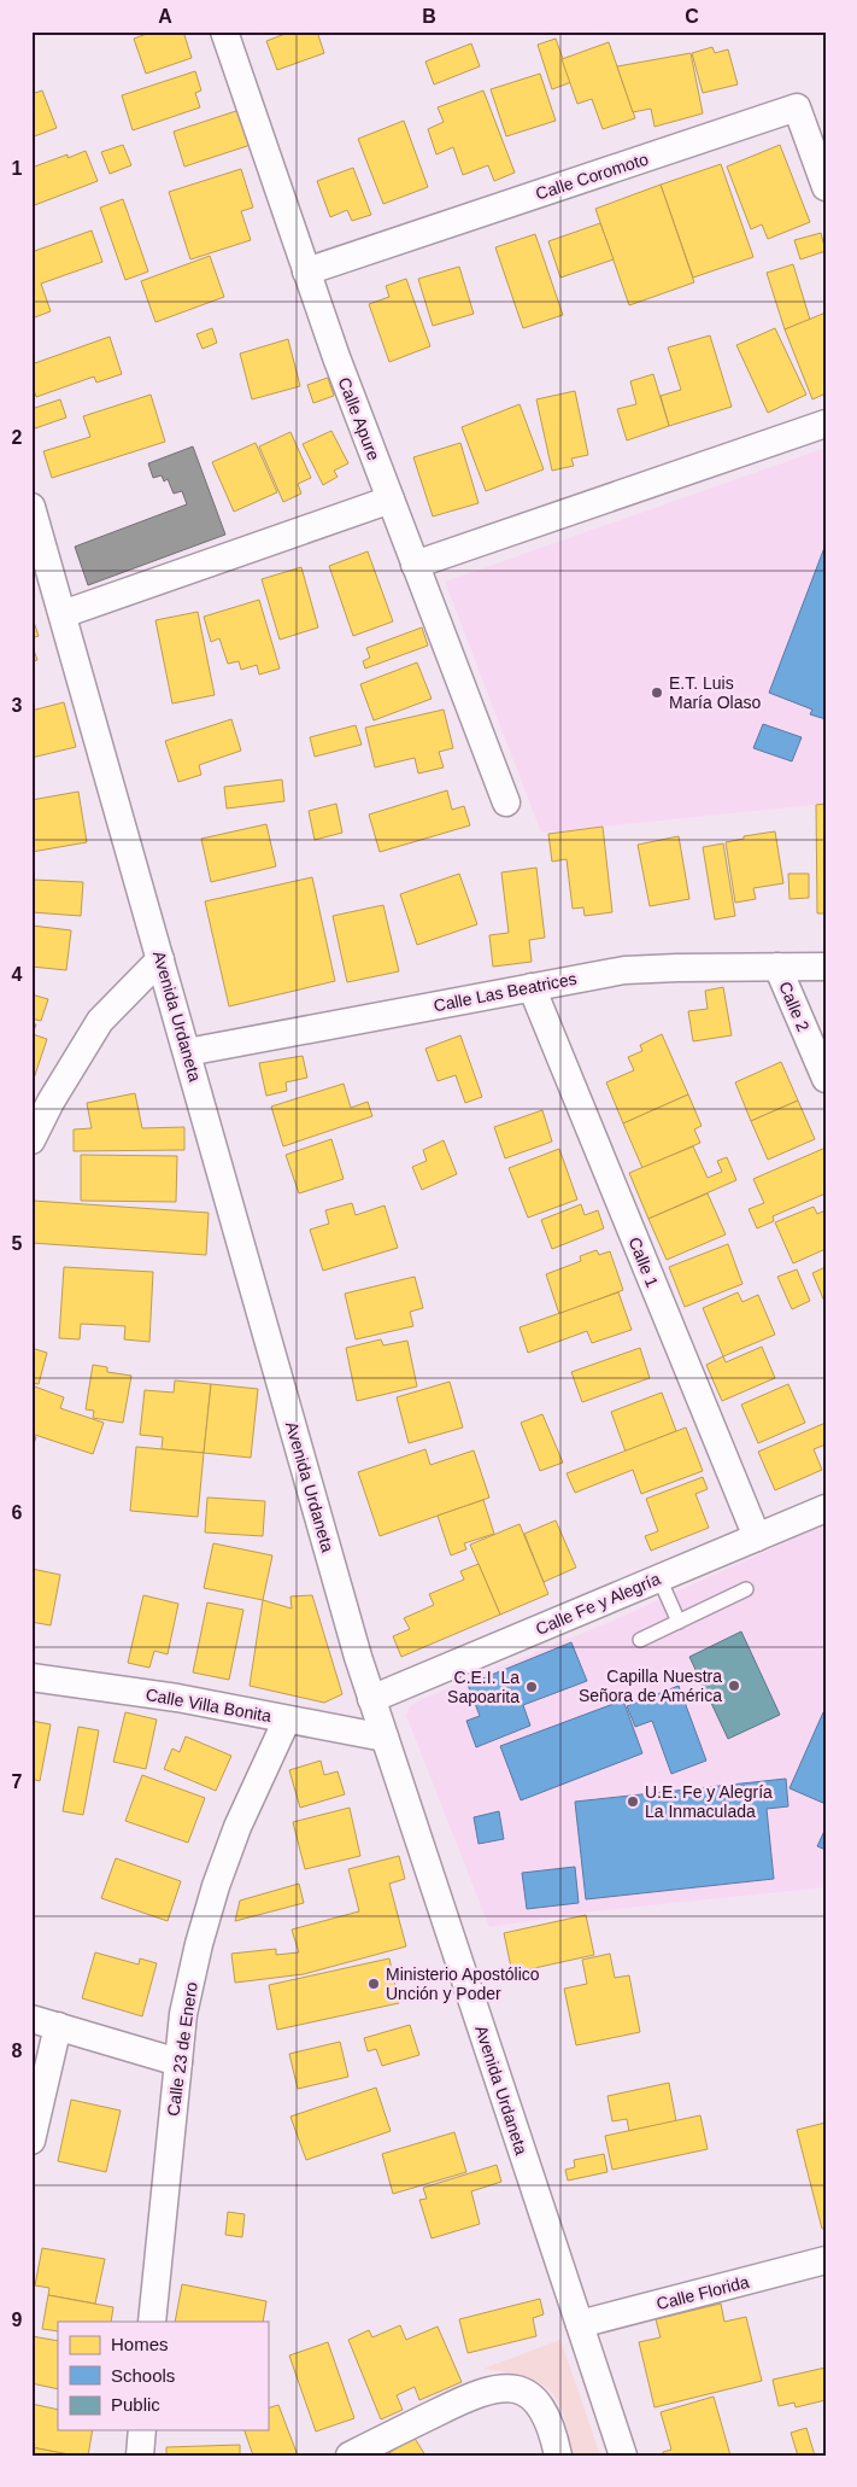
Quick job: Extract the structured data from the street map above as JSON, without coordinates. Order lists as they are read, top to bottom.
{
  "streets": {
    "street": [
      "Calle Coromoto",
      "Calle Apure",
      "Calle Las Beatrices",
      "Calle 2",
      "Avenida Urdaneta",
      "Calle 1",
      "Calle Fe y Alegría",
      "Calle Villa Bonita",
      "Calle 23 de Enero",
      "Calle Florida"
    ]
  },
  "crossings": [
    ["Calle Coromoto", "Calle Apure"],
    ["Calle Las Beatrices", "Calle 2"],
    ["Calle Las Beatrices", "Avenida Urdaneta"],
    ["Calle Las Beatrices", "Calle 1"],
    ["Avenida Urdaneta", "Calle Fe y Alegría"],
    ["Avenida Urdaneta", "Calle Villa Bonita"],
    ["Avenida Urdaneta", "Calle Florida"],
    ["Calle 1", "Calle Fe y Alegría"],
    ["Calle Villa Bonita", "Calle 23 de Enero"]
  ],
  "places": [
    "E.T. Luis María Olaso",
    "Capilla Nuestra Señora de América",
    "C.E.I. La Sapoarita",
    "U.E. Fe y Alegría La Inmaculada",
    "Ministerio Apostólico Unción y Poder"
  ],
  "legend": ["Homes", "Schools", "Public"],
  "grid": {
    "columns": ["A", "B", "C"],
    "rows": [
      "1",
      "2",
      "3",
      "4",
      "5",
      "6",
      "7",
      "8",
      "9"
    ]
  }
}
